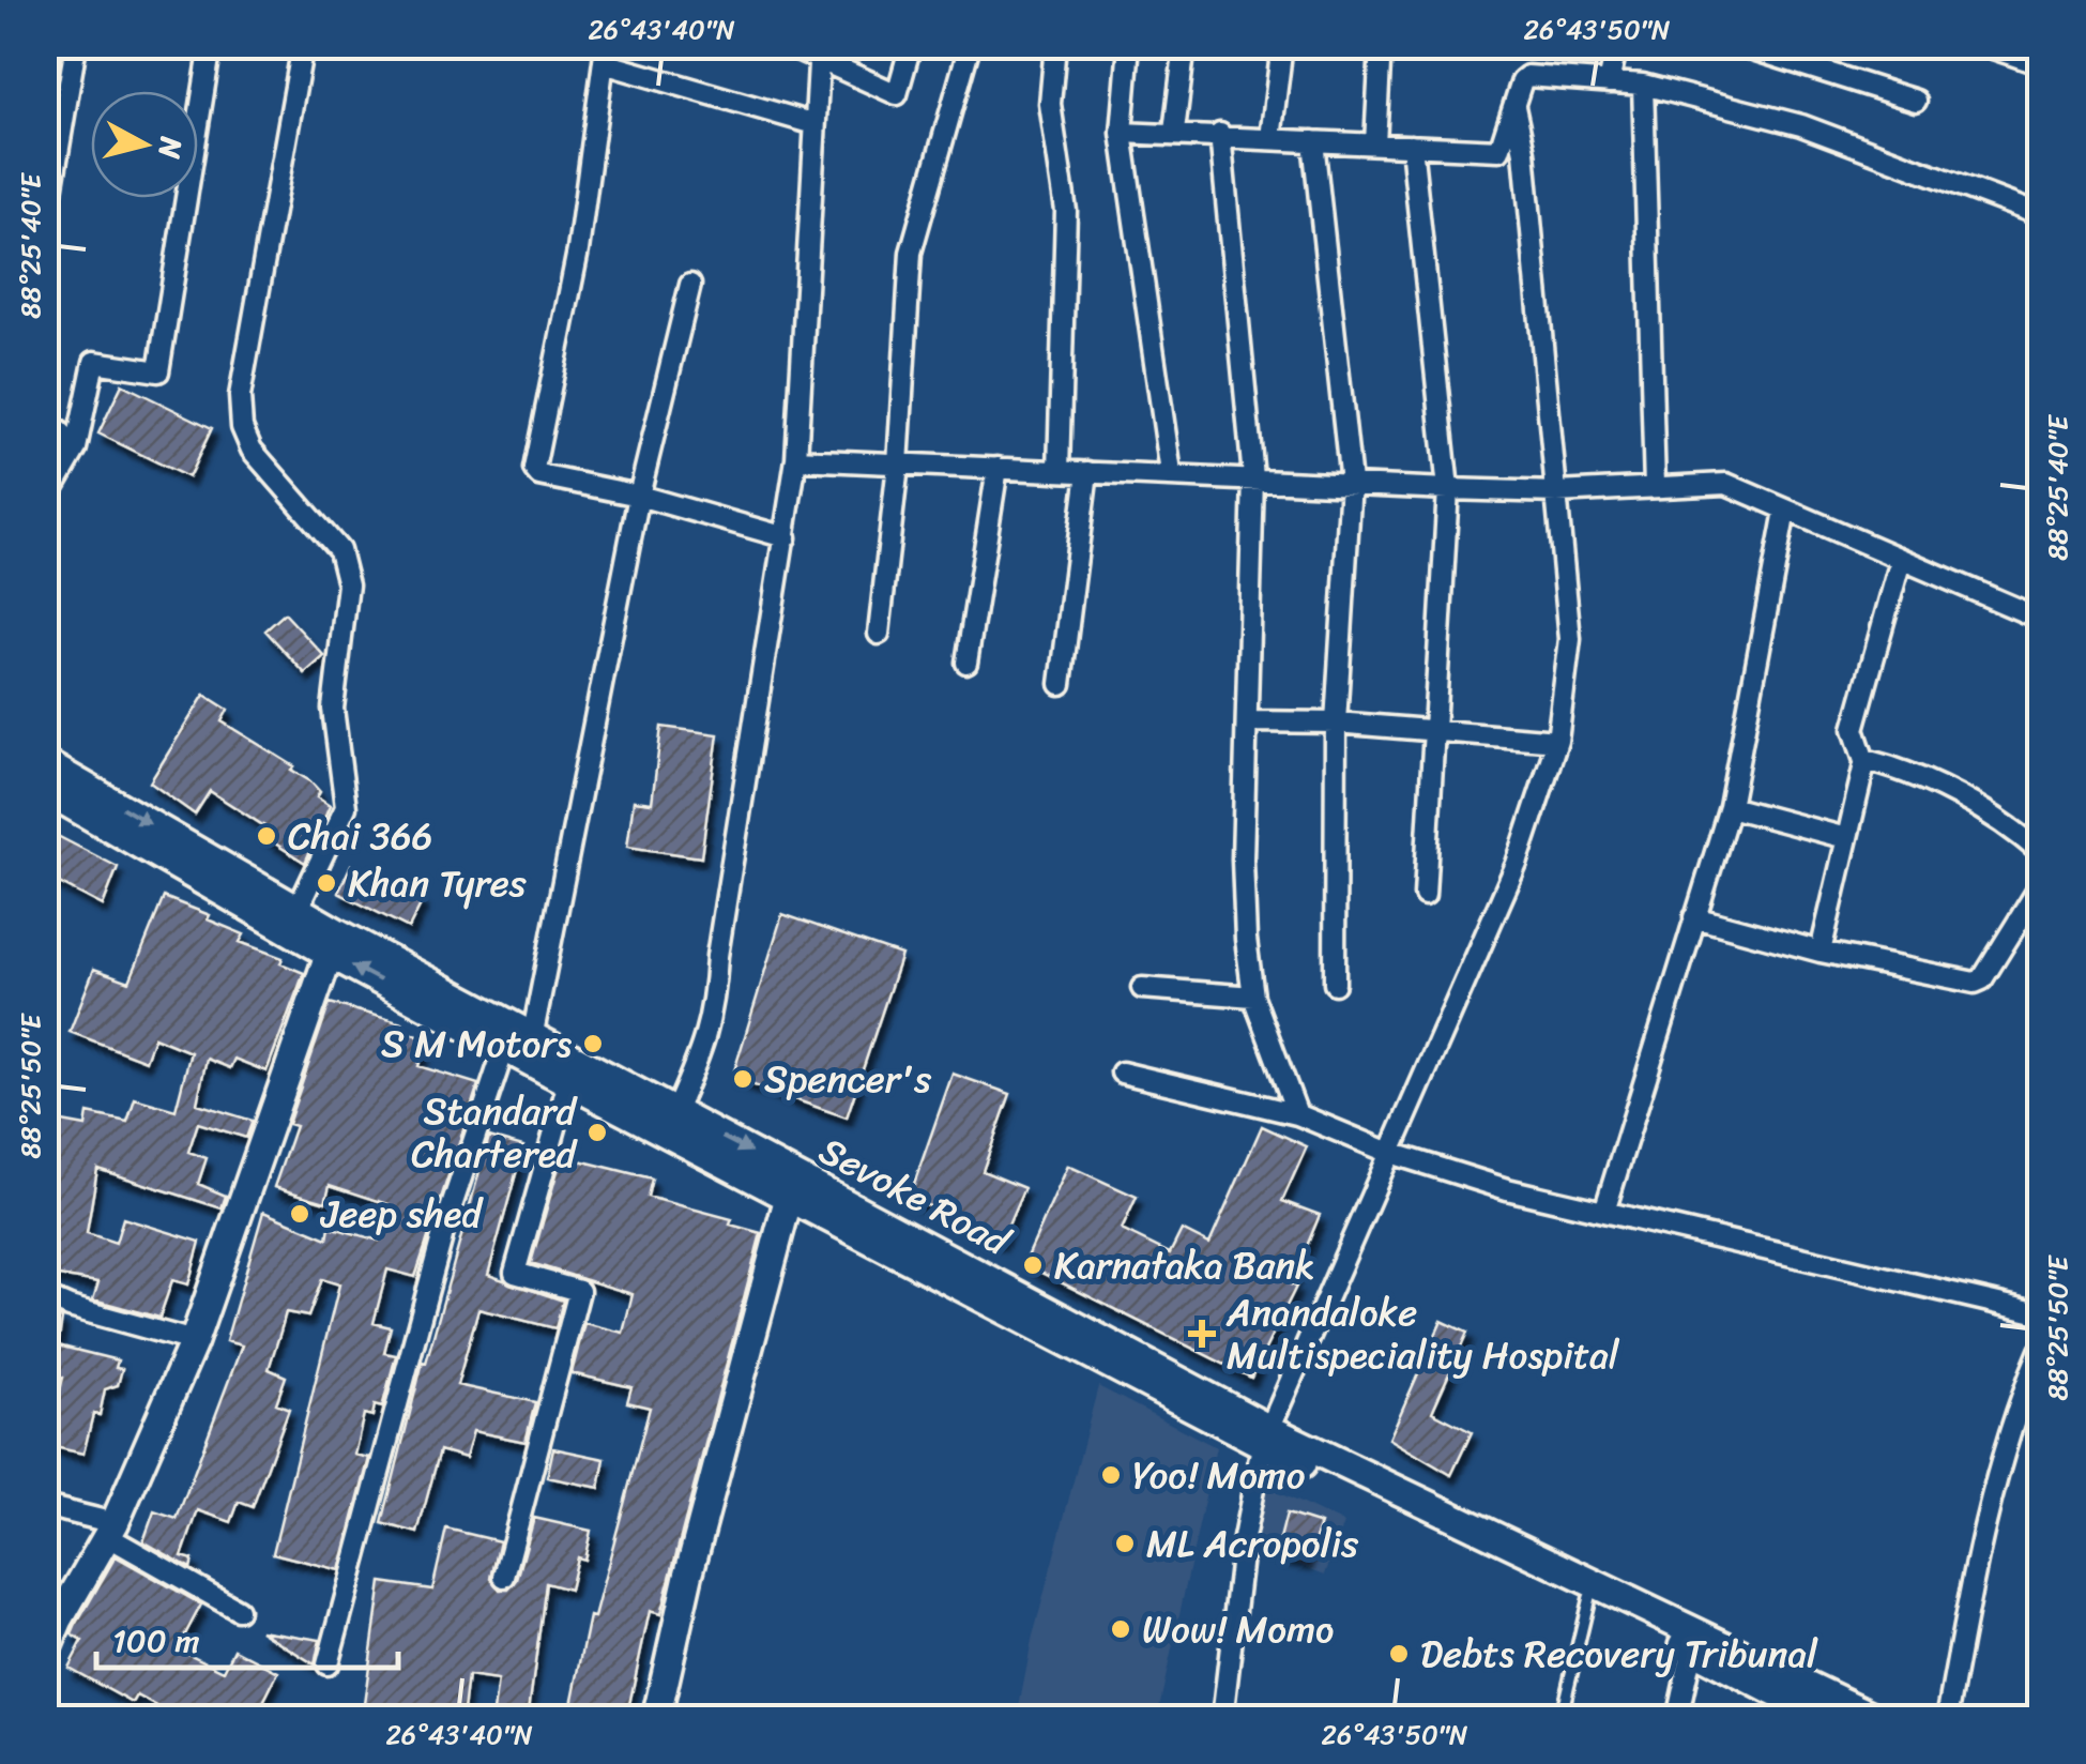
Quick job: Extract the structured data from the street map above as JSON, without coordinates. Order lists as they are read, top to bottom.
{
  "streets": {
    "main road": ["Sevoke Road"]
  },
  "places": {
    "other": [
      "Chai 366",
      "Khan Tyres",
      "S M Motors",
      "Spencer's",
      "Standard Chartered",
      "Jeep shed",
      "Karnataka Bank",
      "Yoo! Momo",
      "ML Acropolis",
      "Wow! Momo",
      "Debts Recovery Tribunal"
    ],
    "health": ["Anandaloke Multispeciality Hospital"]
  },
  "scale_bar": "100 m",
  "north": "right",
  "coordinates": [
    "26°43'40\"N",
    "26°43'50\"N",
    "88°25'40\"E",
    "88°25'50\"E"
  ]
}
